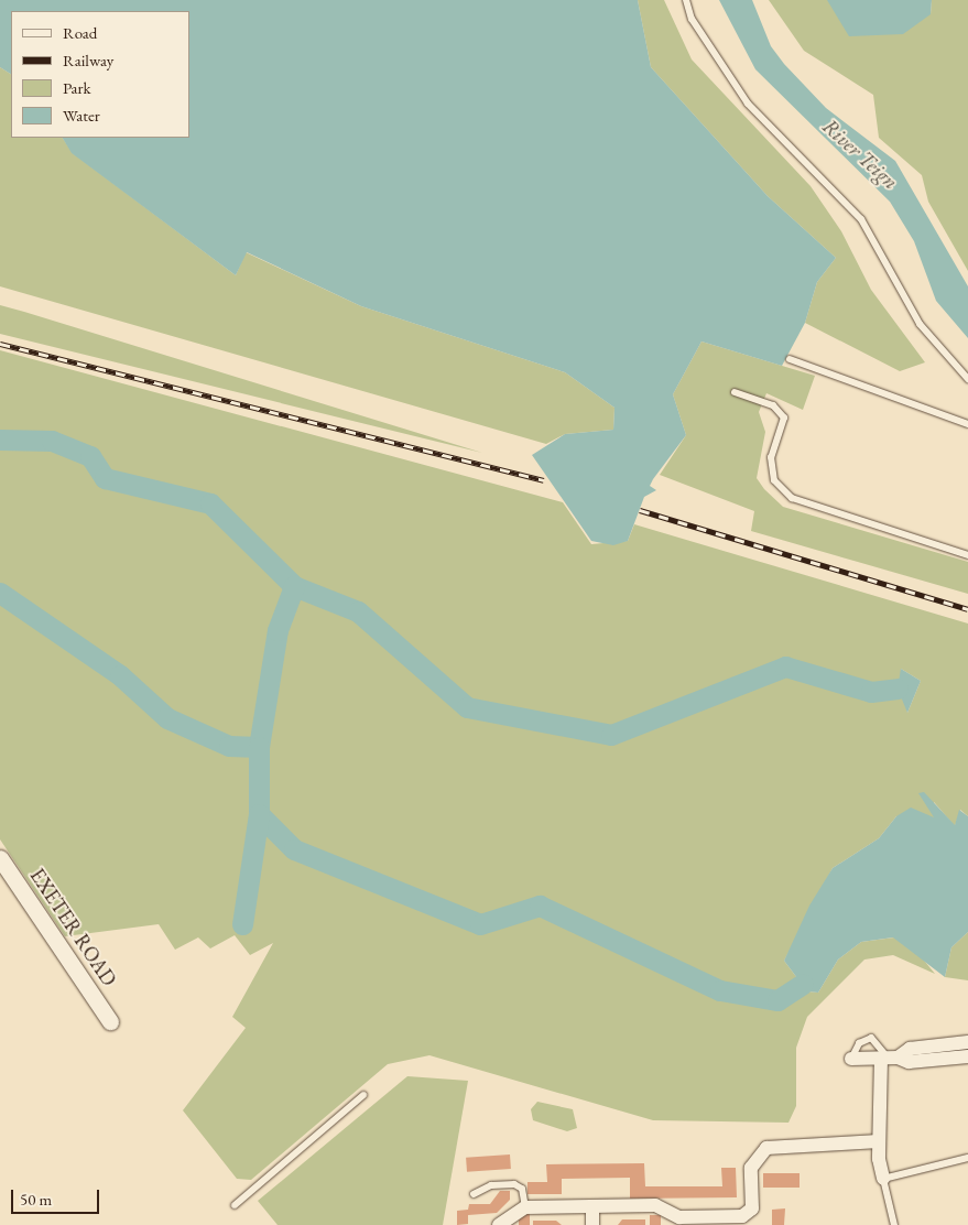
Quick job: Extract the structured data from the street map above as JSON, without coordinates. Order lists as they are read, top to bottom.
{
  "streets": {
    "street": ["EXETER ROAD"]
  },
  "water": ["River Teign"],
  "legend": [
    "Road",
    "Railway",
    "Park",
    "Water"
  ],
  "scale_bar": "50 m"
}
